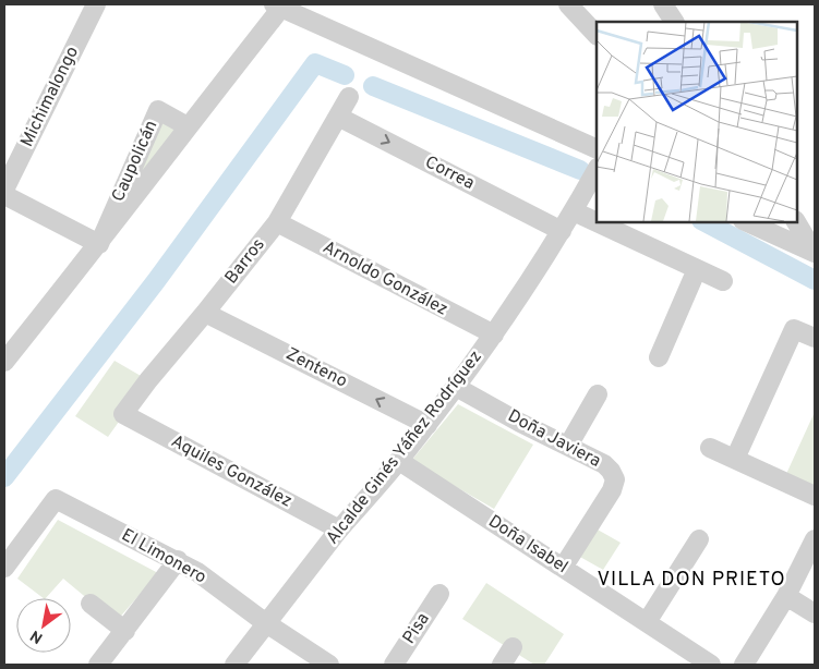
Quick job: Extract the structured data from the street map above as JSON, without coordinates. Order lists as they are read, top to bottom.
{
  "streets": {
    "street": [
      "Michimalongo",
      "Caupolicán",
      "Correa",
      "Barros",
      "Arnoldo González",
      "Zenteno",
      "Doña Javiera",
      "Alcalde Ginés Yáñez Rodríguez",
      "Aquiles González",
      "Doña Isabel",
      "El Limonero",
      "Pisa"
    ]
  },
  "crossings": [
    ["Correa", "Barros"],
    ["Correa", "Alcalde Ginés Yáñez Rodríguez"],
    ["Barros", "Arnoldo González"],
    ["Barros", "Zenteno"],
    ["Barros", "Aquiles González"],
    ["Arnoldo González", "Alcalde Ginés Yáñez Rodríguez"],
    ["Zenteno", "Alcalde Ginés Yáñez Rodríguez"],
    ["Doña Javiera", "Alcalde Ginés Yáñez Rodríguez"],
    ["Doña Javiera", "Doña Isabel"],
    ["Alcalde Ginés Yáñez Rodríguez", "Aquiles González"],
    ["Alcalde Ginés Yáñez Rodríguez", "Doña Isabel"],
    ["Alcalde Ginés Yáñez Rodríguez", "El Limonero"]
  ],
  "one_way": ["Zenteno"],
  "districts": ["VILLA DON PRIETO"],
  "north": "bottom left"
}
